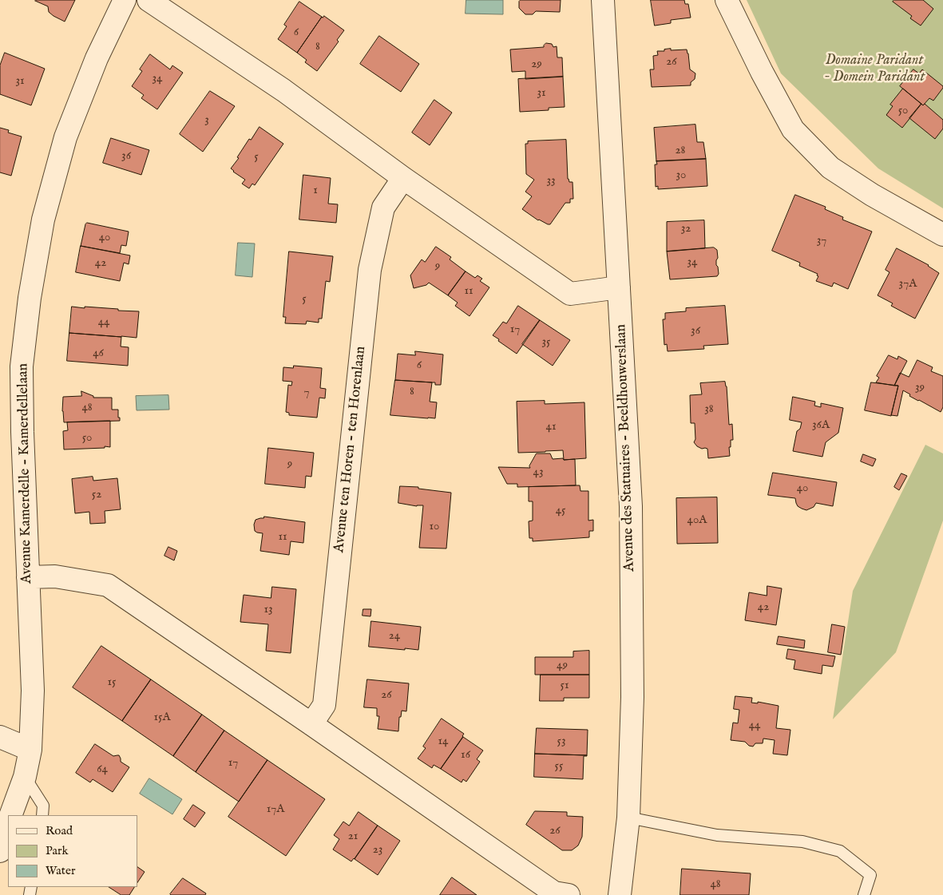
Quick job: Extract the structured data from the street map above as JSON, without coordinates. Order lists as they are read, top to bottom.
{
  "streets": {
    "street": ["Avenue des Statuaires - Beeldhouwerslaan", "Avenue ten Horen - ten Horenlaan", "Avenue Kamerdelle - Kamerdellelaan"]
  },
  "parks": ["Domaine Paridant - Domein Paridant"],
  "house_numbers": [
    "6",
    "8",
    "26",
    "29",
    "34",
    "31",
    "31",
    "50",
    "3",
    "28",
    "36",
    "5",
    "30",
    "33",
    "1",
    "32",
    "40",
    "37",
    "34",
    "42",
    "9",
    "37A",
    "11",
    "5",
    "44",
    "17",
    "36",
    "35",
    "46",
    "6",
    "39",
    "8",
    "7",
    "48",
    "38",
    "36A",
    "41",
    "50",
    "9",
    "43",
    "40",
    "52",
    "45",
    "40A",
    "10",
    "11",
    "42",
    "13",
    "24",
    "49",
    "15",
    "51",
    "26",
    "15A",
    "44",
    "14",
    "53",
    "16",
    "17",
    "55",
    "64",
    "17A",
    "26",
    "21",
    "23",
    "48"
  ],
  "legend": ["Road", "Park", "Water"]
}
